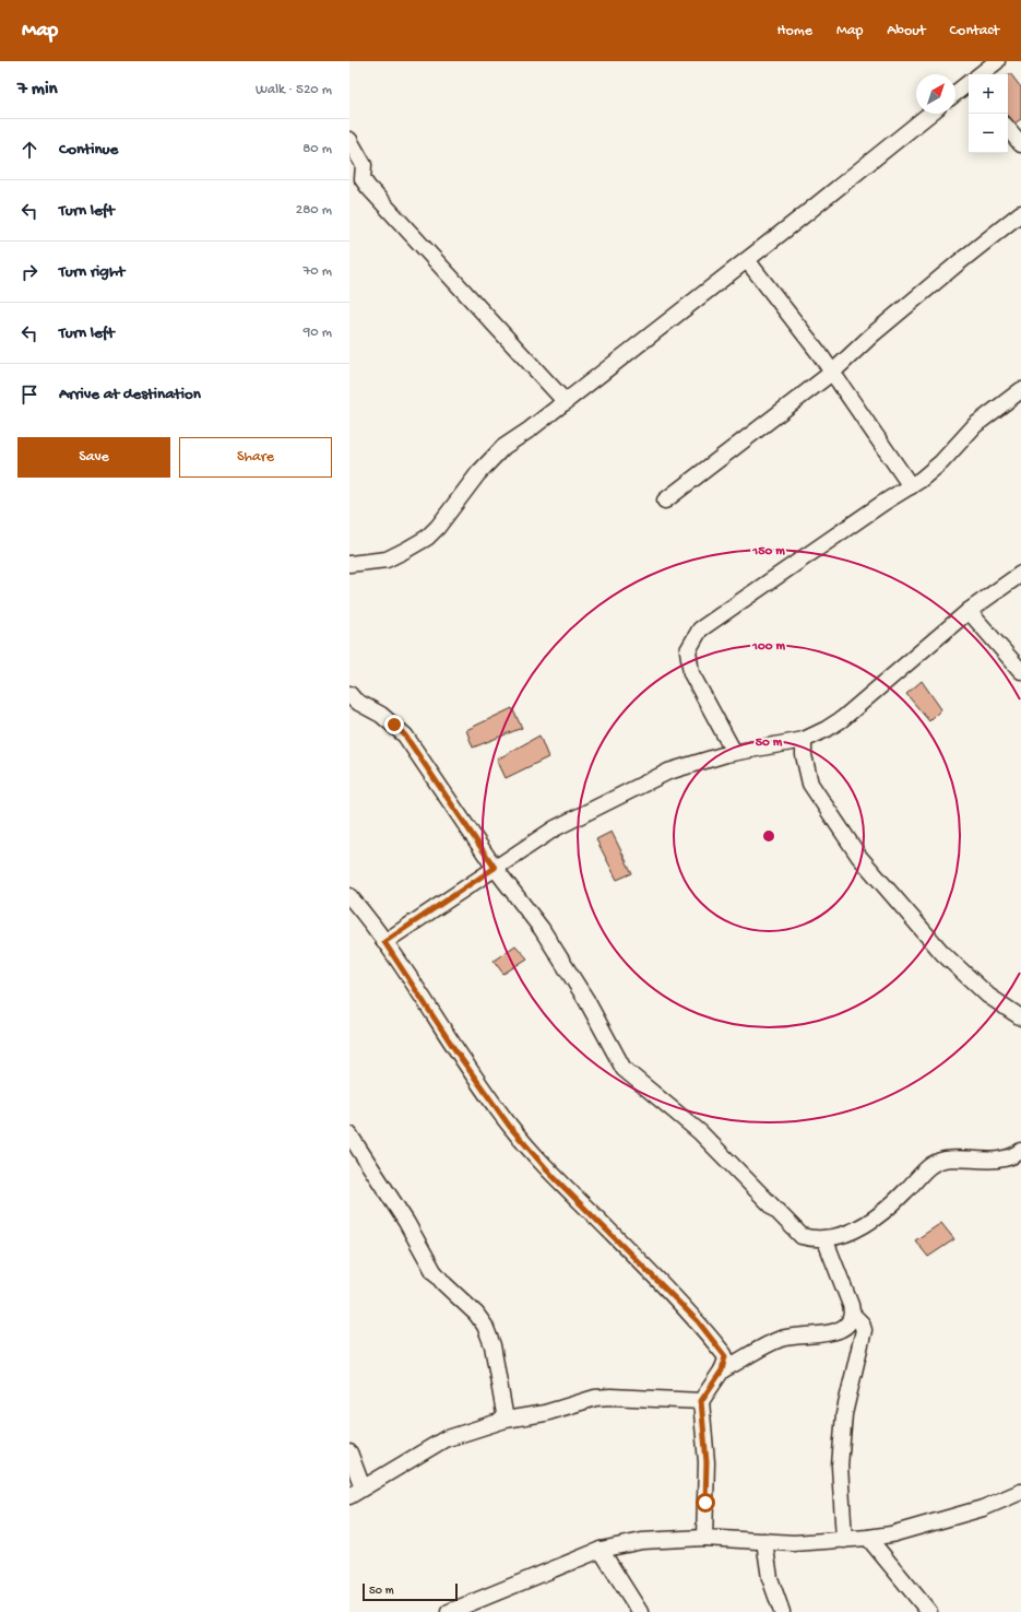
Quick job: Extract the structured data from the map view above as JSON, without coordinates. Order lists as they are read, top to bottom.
{
  "scale_bar": "50 m",
  "north": "top right",
  "page": {
    "header": "Map",
    "nav": [
      "Home",
      "Map",
      "About",
      "Contact"
    ],
    "heading": ["7 min", "Walk · 520 m"],
    "map_buttons": ["+", "−"],
    "list": [
      ["Continue", "80 m"],
      ["Turn left", "280 m"],
      ["Turn right", "70 m"],
      ["Turn left", "90 m"],
      "Arrive at destination"
    ],
    "buttons": ["Save", "Share"],
    "scale": "50 m"
  },
  "rings": ["150 m", "100 m", "50 m"]
}
